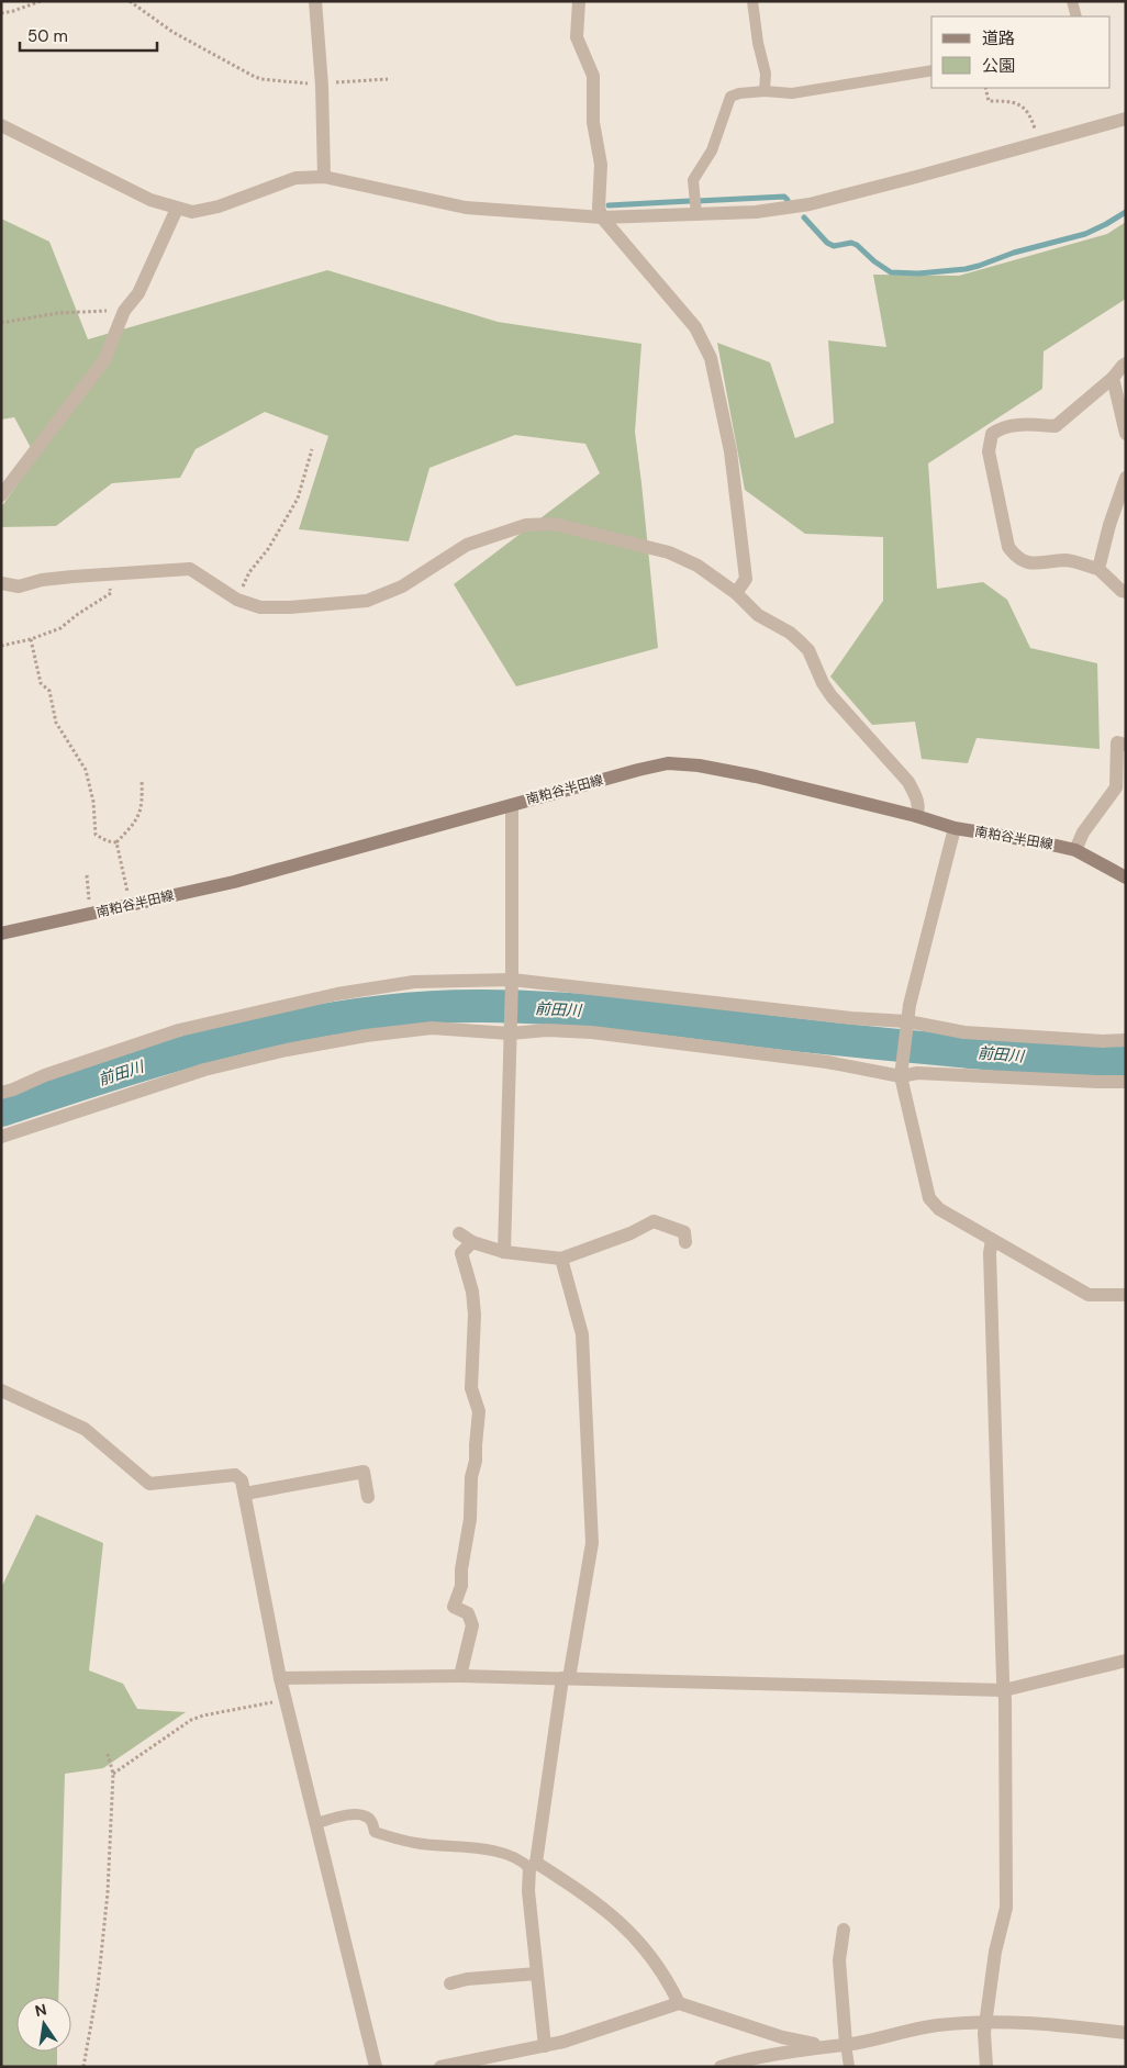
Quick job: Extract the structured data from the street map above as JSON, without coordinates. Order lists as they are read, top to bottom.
{
  "streets": {
    "main road": ["南粕谷半田線"]
  },
  "water": ["前田川"],
  "legend": ["道路", "公園"],
  "scale_bar": "50 m",
  "north": "top"
}
